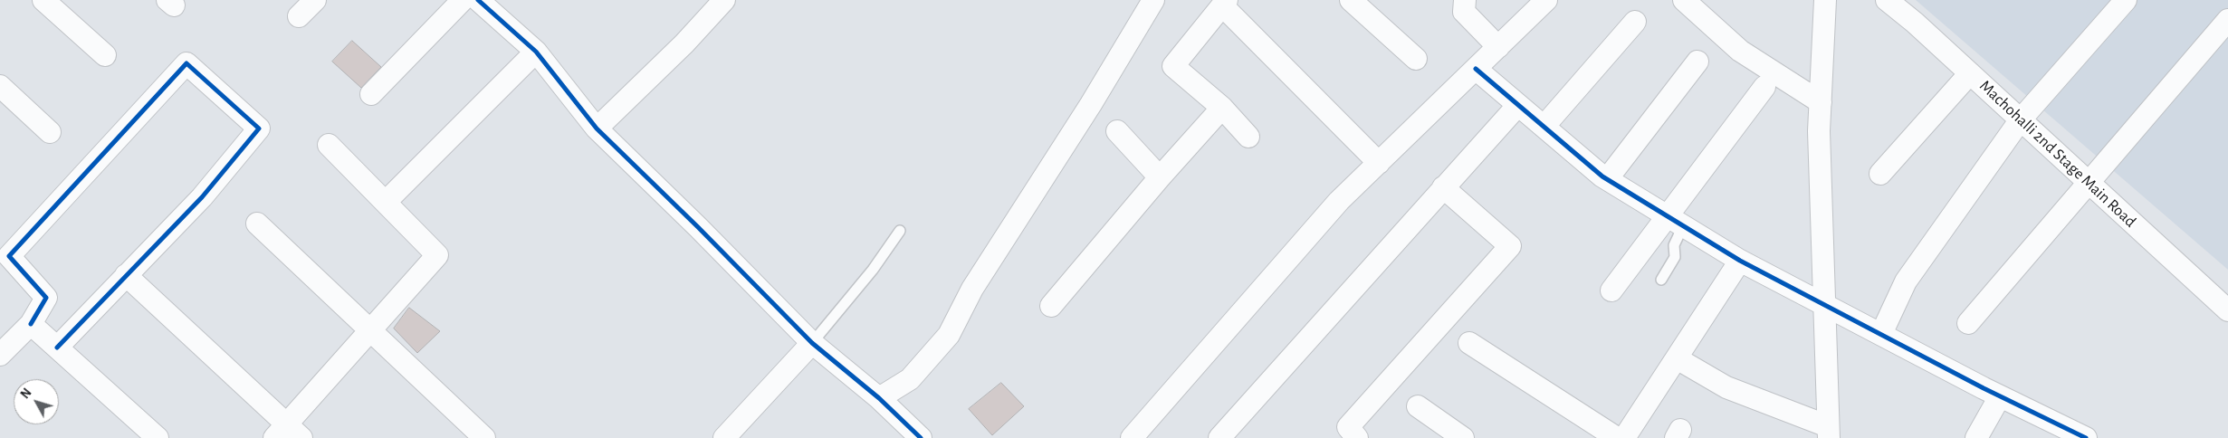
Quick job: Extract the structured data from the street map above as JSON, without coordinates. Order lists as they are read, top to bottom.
{
  "streets": {
    "street": ["Machohalli 2nd Stage Main Road"]
  },
  "north": "top left"
}
